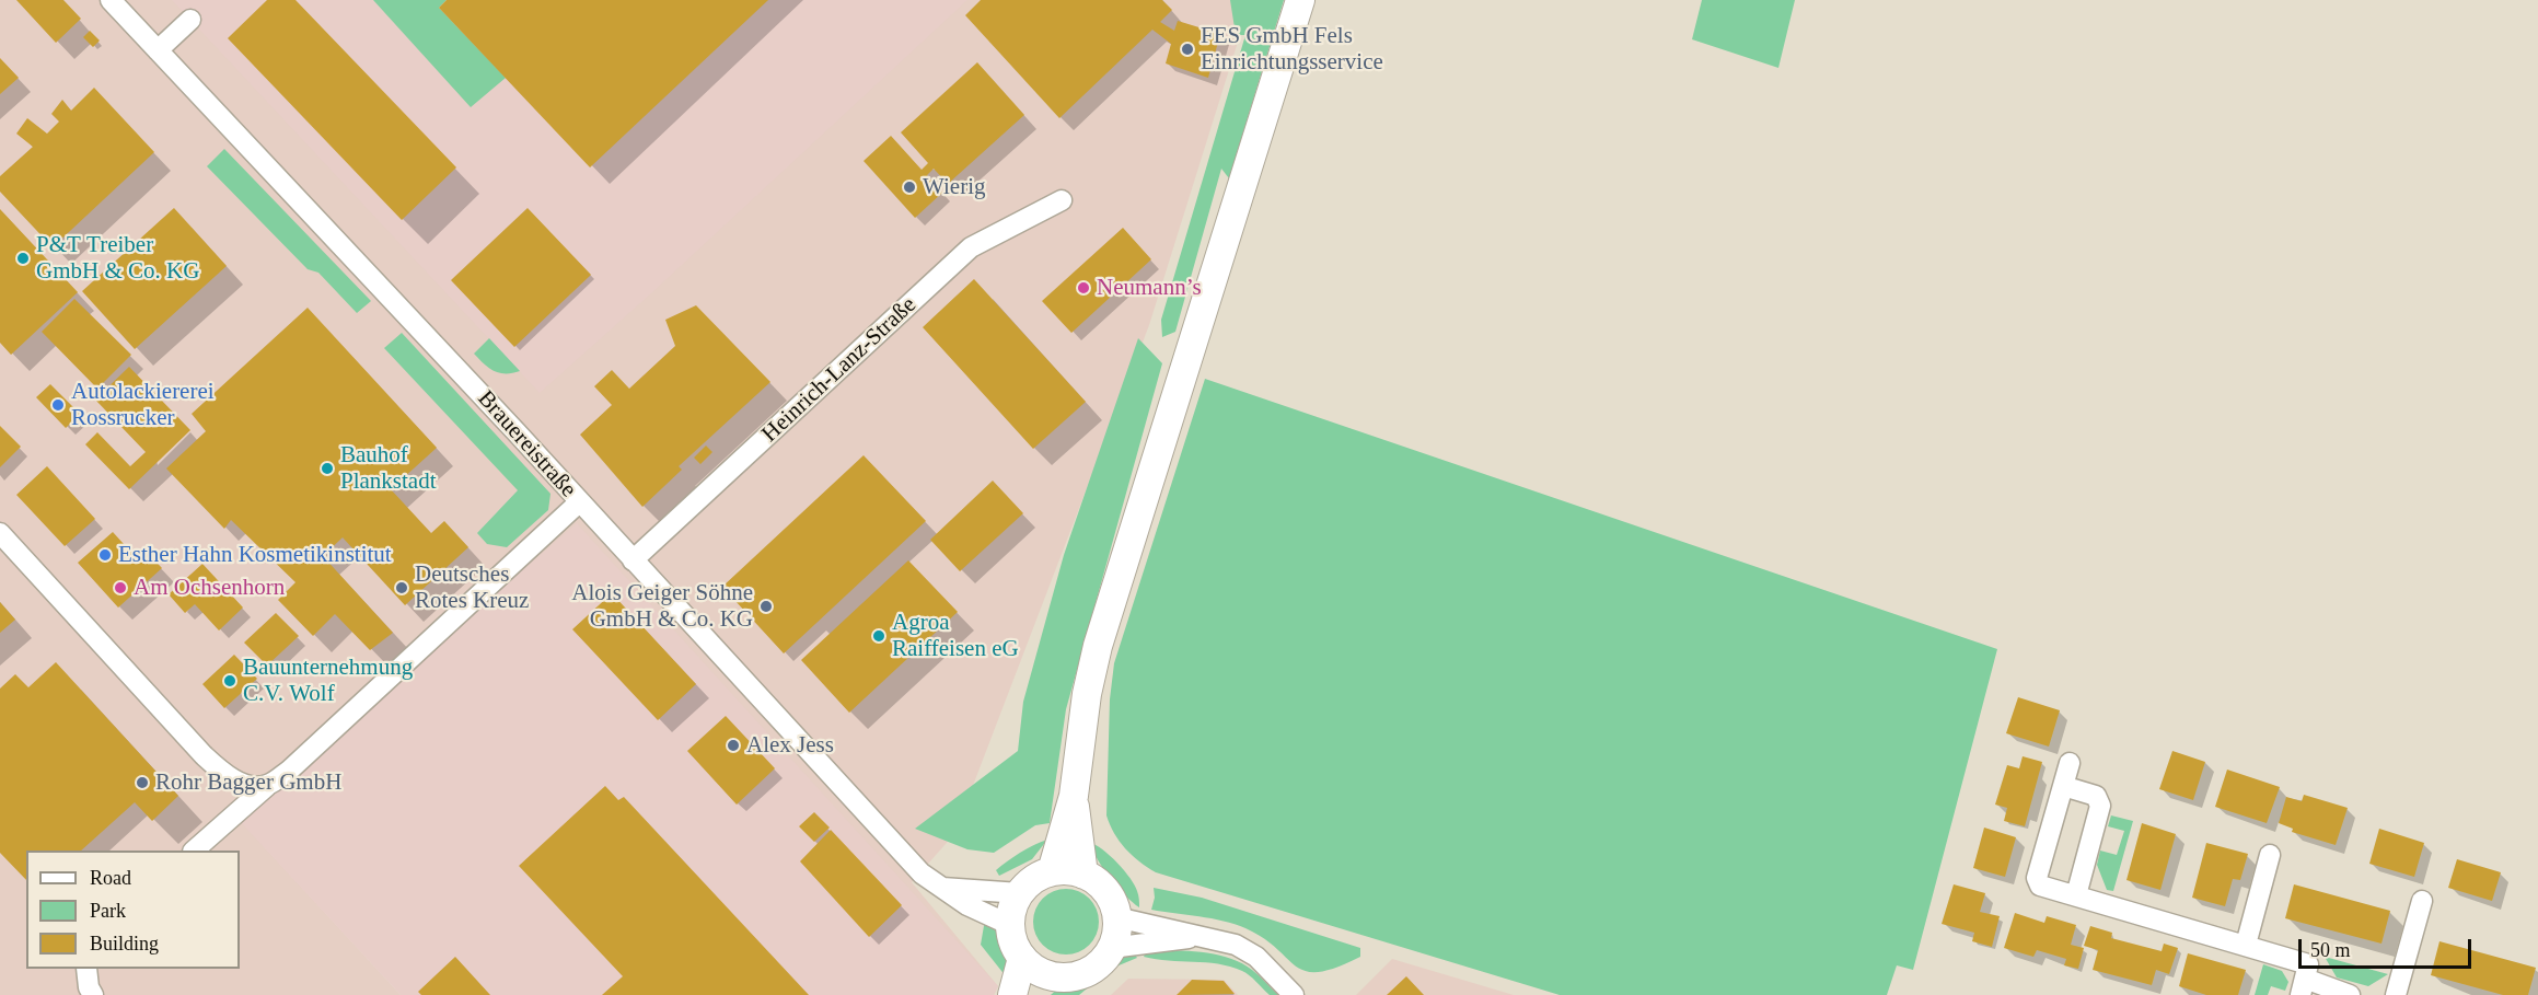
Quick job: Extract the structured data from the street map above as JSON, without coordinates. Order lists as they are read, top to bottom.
{
  "streets": {
    "street": ["Heinrich-Lanz-Straße", "Brauereistraße"]
  },
  "crossings": [
    ["Heinrich-Lanz-Straße", "Brauereistraße"]
  ],
  "places": [
    "FES GmbH Fels Einrichtungsservice",
    "Wierig",
    "P&T Treiber GmbH & Co. KG",
    "Neumann’s",
    "Autolackiererei Rossrucker",
    "Bauhof Plankstadt",
    "Esther Hahn Kosmetikinstitut",
    "Am Ochsenhorn",
    "Deutsches Rotes Kreuz",
    "Alois Geiger Söhne GmbH & Co. KG",
    "Agroa Raiffeisen eG",
    "Bauunternehmung C.V. Wolf",
    "Alex Jess",
    "Rohr Bagger GmbH"
  ],
  "legend": ["Road", "Park", "Building"],
  "scale_bar": "50 m"
}
